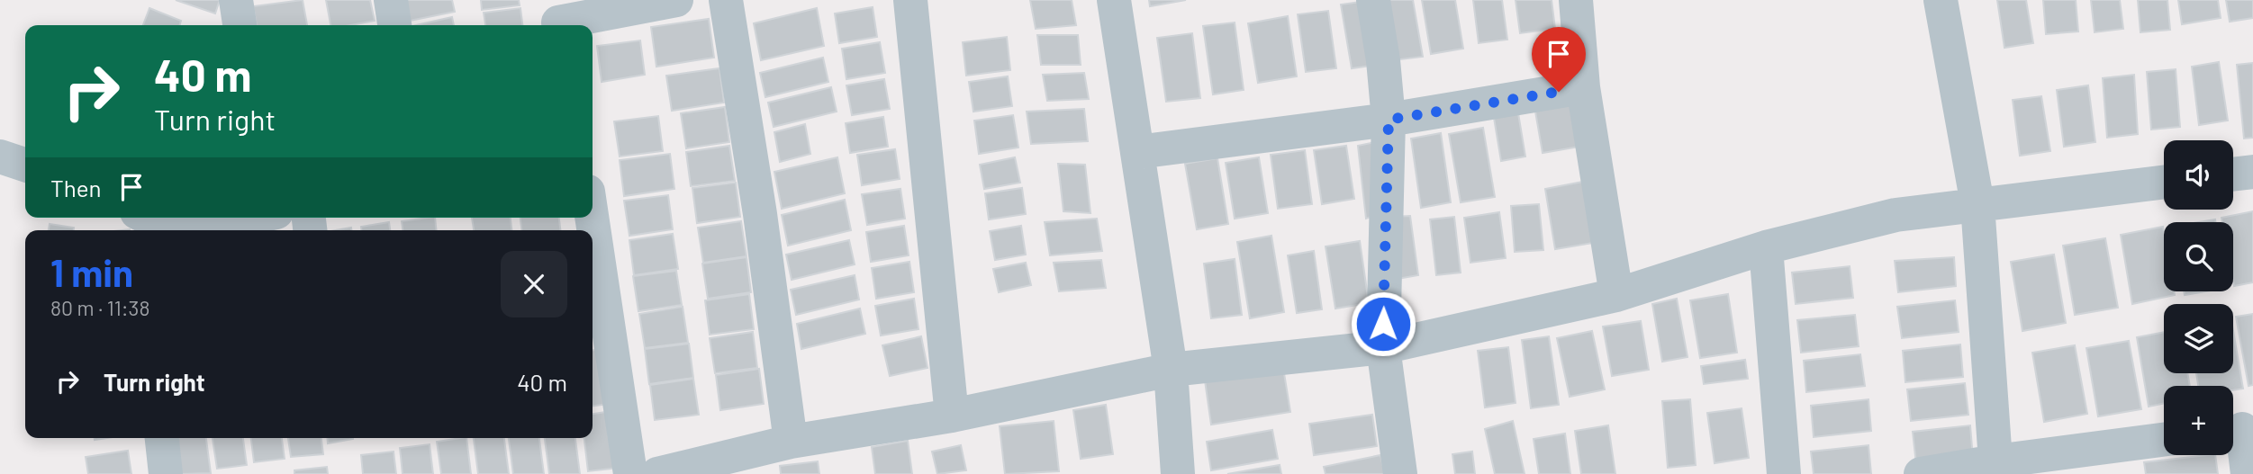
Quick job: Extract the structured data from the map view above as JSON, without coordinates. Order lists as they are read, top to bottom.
{
  "page": {
    "turn": ["40 m", "Turn right"],
    "map_buttons": "+",
    "then": "Then",
    "heading": ["1 min", "80 m · 11:38"],
    "list": [
      {
        "name": "Turn right",
        "value": "40 m"
      }
    ]
  }
}
